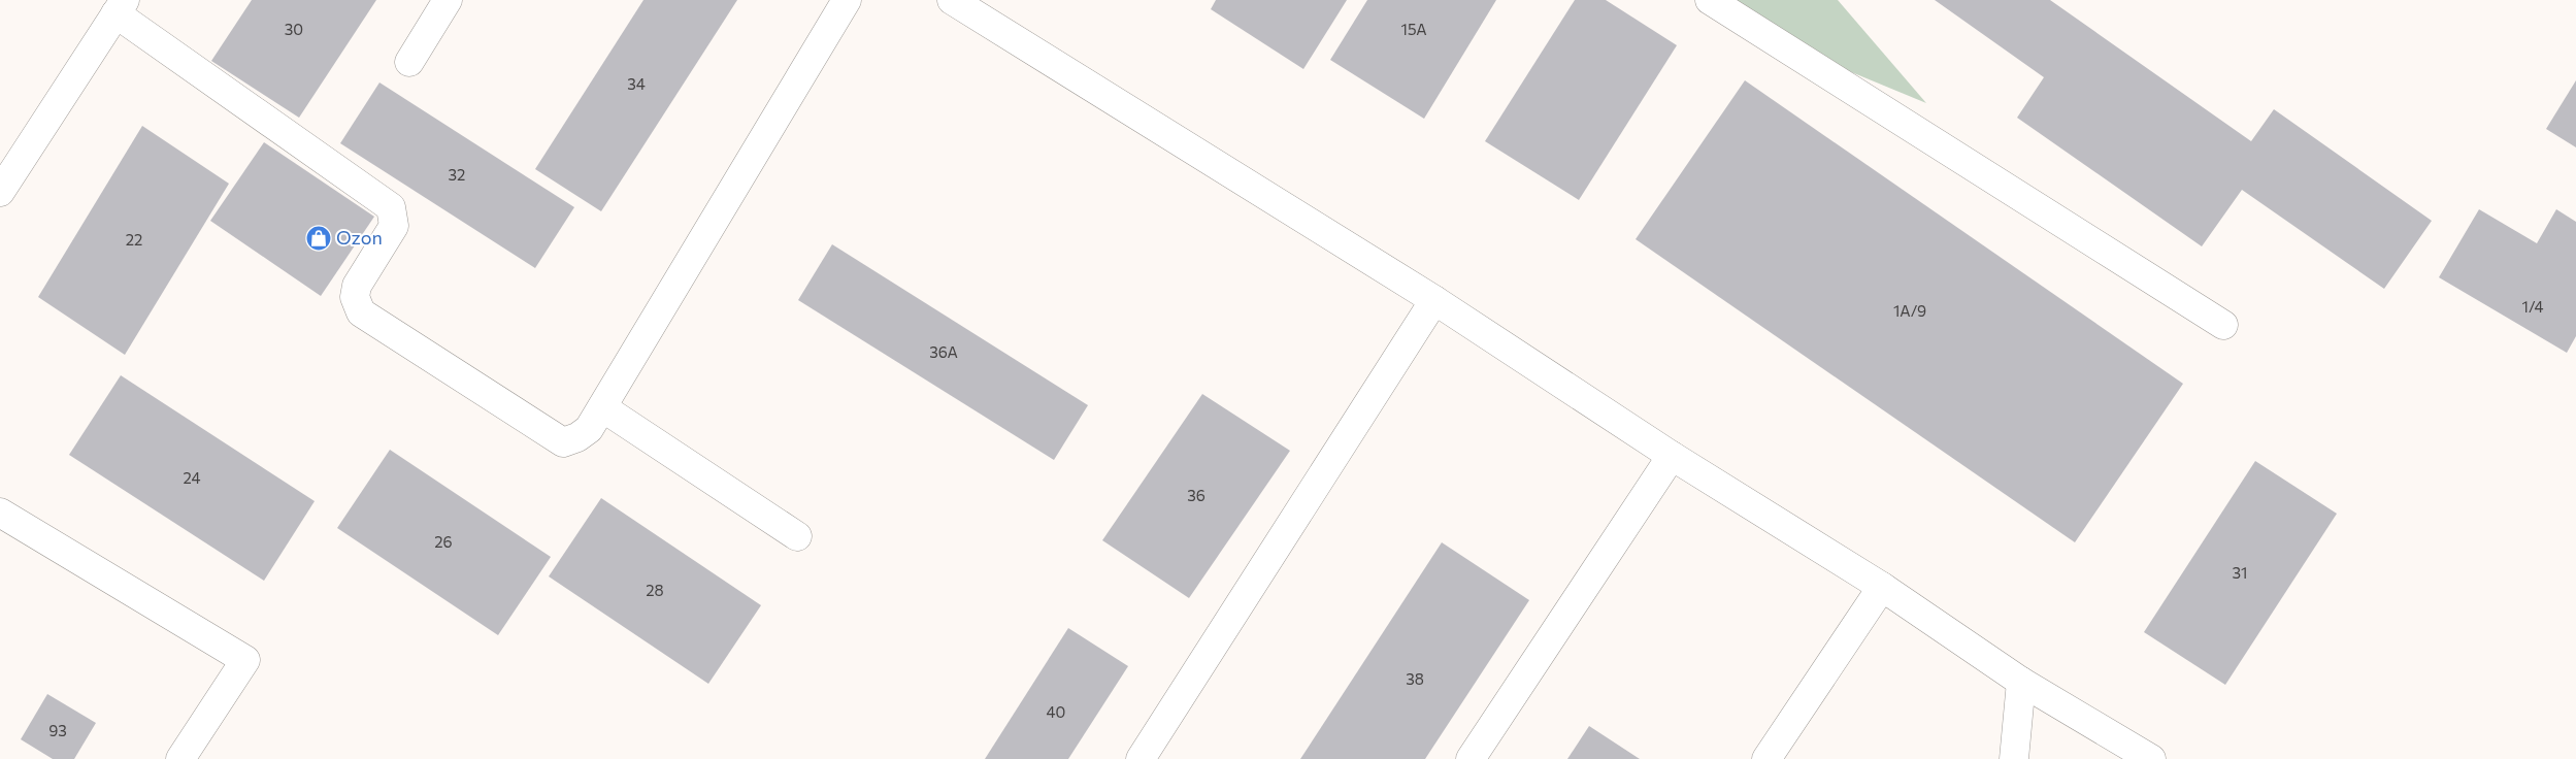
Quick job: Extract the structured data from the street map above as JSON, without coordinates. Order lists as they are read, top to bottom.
{
  "places": {
    "shop": ["Ozon"]
  },
  "house_numbers": [
    "30",
    "15А",
    "34",
    "32",
    "22",
    "1/4",
    "1А/9",
    "36А",
    "24",
    "36",
    "26",
    "31",
    "28",
    "38",
    "40",
    "93"
  ]
}
